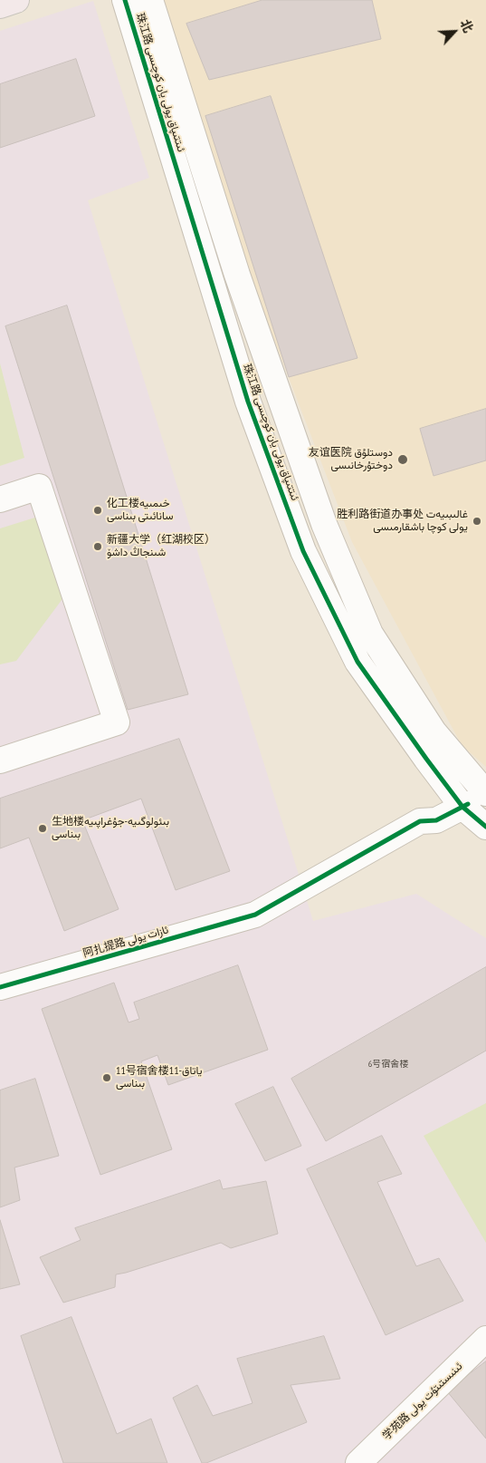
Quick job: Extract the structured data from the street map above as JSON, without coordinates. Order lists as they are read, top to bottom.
{
  "streets": {
    "street": ["珠江路 ئىتتىپاق يولى يان كوچىسى", "阿扎提路 ئازات يولى", "学苑路 ئىنىستىتۇت يولى"]
  },
  "crossings": [
    ["珠江路 ئىتتىپاق يولى يان كوچىسى", "阿扎提路 ئازات يولى"]
  ],
  "places": [
    "友谊医院 دوستلۇق دوختۇرخانىسى",
    "化工楼خىمىيە سانائىتى بىناسى",
    "胜利路街道办事处 غالىبىيەت يولى كوچا باشقارمىسى",
    "新疆大学（红湖校区） شىنجاڭ داشۆ",
    "生地楼بىئولوگىيە-جۇغراپىيە بىناسى",
    "11号宿舍楼11-ياتاق بىناسى"
  ],
  "house_numbers": ["6号宿舍楼"],
  "north": "top right"
}
